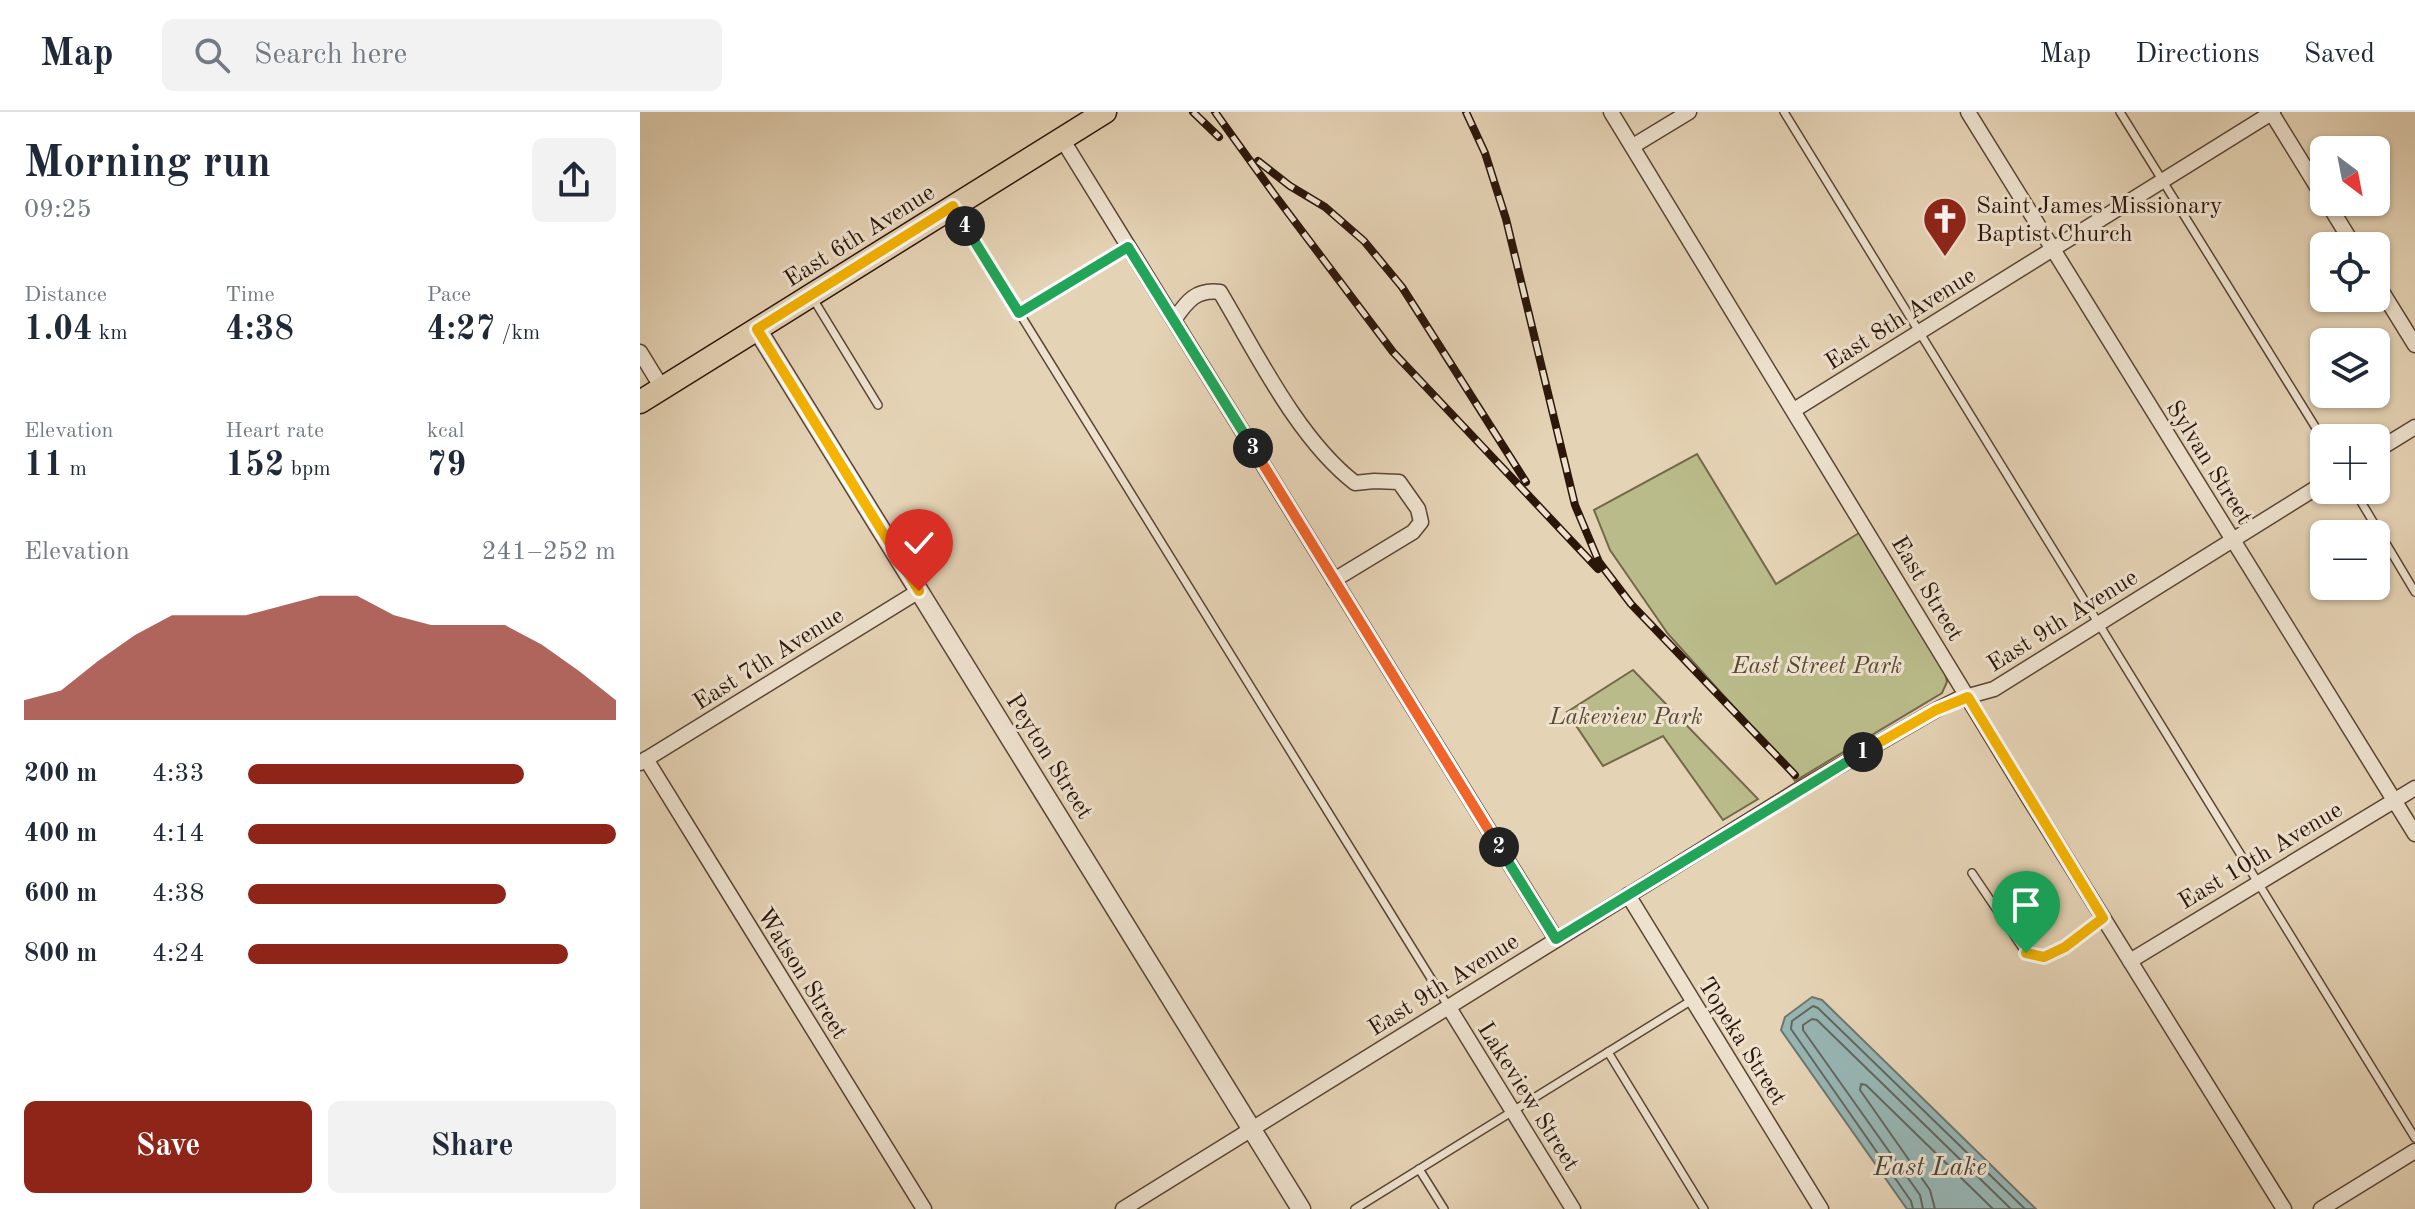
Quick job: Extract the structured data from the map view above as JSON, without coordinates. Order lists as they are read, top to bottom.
{
  "streets": {
    "main road": ["East 6th Avenue"],
    "street": [
      "East 8th Avenue",
      "Sylvan Street",
      "East Street",
      "East 9th Avenue",
      "East 7th Avenue",
      "Peyton Street",
      "East 10th Avenue",
      "Watson Street",
      "Topeka Street",
      "Lakeview Street"
    ]
  },
  "crossings": [
    ["East 6th Avenue", "Peyton Street"],
    ["East 8th Avenue", "Sylvan Street"],
    ["East 8th Avenue", "East Street"],
    ["Sylvan Street", "East 9th Avenue"],
    ["Sylvan Street", "East 10th Avenue"],
    ["East Street", "East 9th Avenue"],
    ["East Street", "East 10th Avenue"],
    ["East 9th Avenue", "Peyton Street"],
    ["East 9th Avenue", "Topeka Street"],
    ["East 9th Avenue", "Lakeview Street"],
    ["East 7th Avenue", "Peyton Street"],
    ["East 7th Avenue", "Watson Street"]
  ],
  "water": ["East Lake"],
  "parks": ["East Street Park", "Lakeview Park"],
  "places": {
    "church": ["Saint James Missionary Baptist Church"]
  },
  "north": "bottom right",
  "page": {
    "header": "Map",
    "search": "Search here",
    "nav": ["Map", "Directions", "Saved"],
    "heading": ["Morning run", "09:25"],
    "map_buttons": ["+", "−"],
    "pins": [
      "4",
      "3",
      "1",
      "2"
    ],
    "stats": [
      ["Distance", "1.04 km"],
      ["Time", "4:38"],
      ["Pace", "4:27 /km"],
      ["Elevation", "11 m"],
      ["Heart rate", "152 bpm"],
      ["kcal", "79"]
    ],
    "chart": ["Elevation", "241–252 m"],
    "list": [
      {
        "name": "200 m",
        "note": "4:33"
      },
      {
        "name": "400 m",
        "note": "4:14"
      },
      {
        "name": "600 m",
        "note": "4:38"
      },
      {
        "name": "800 m",
        "note": "4:24"
      }
    ],
    "buttons": ["Save", "Share"]
  }
}
